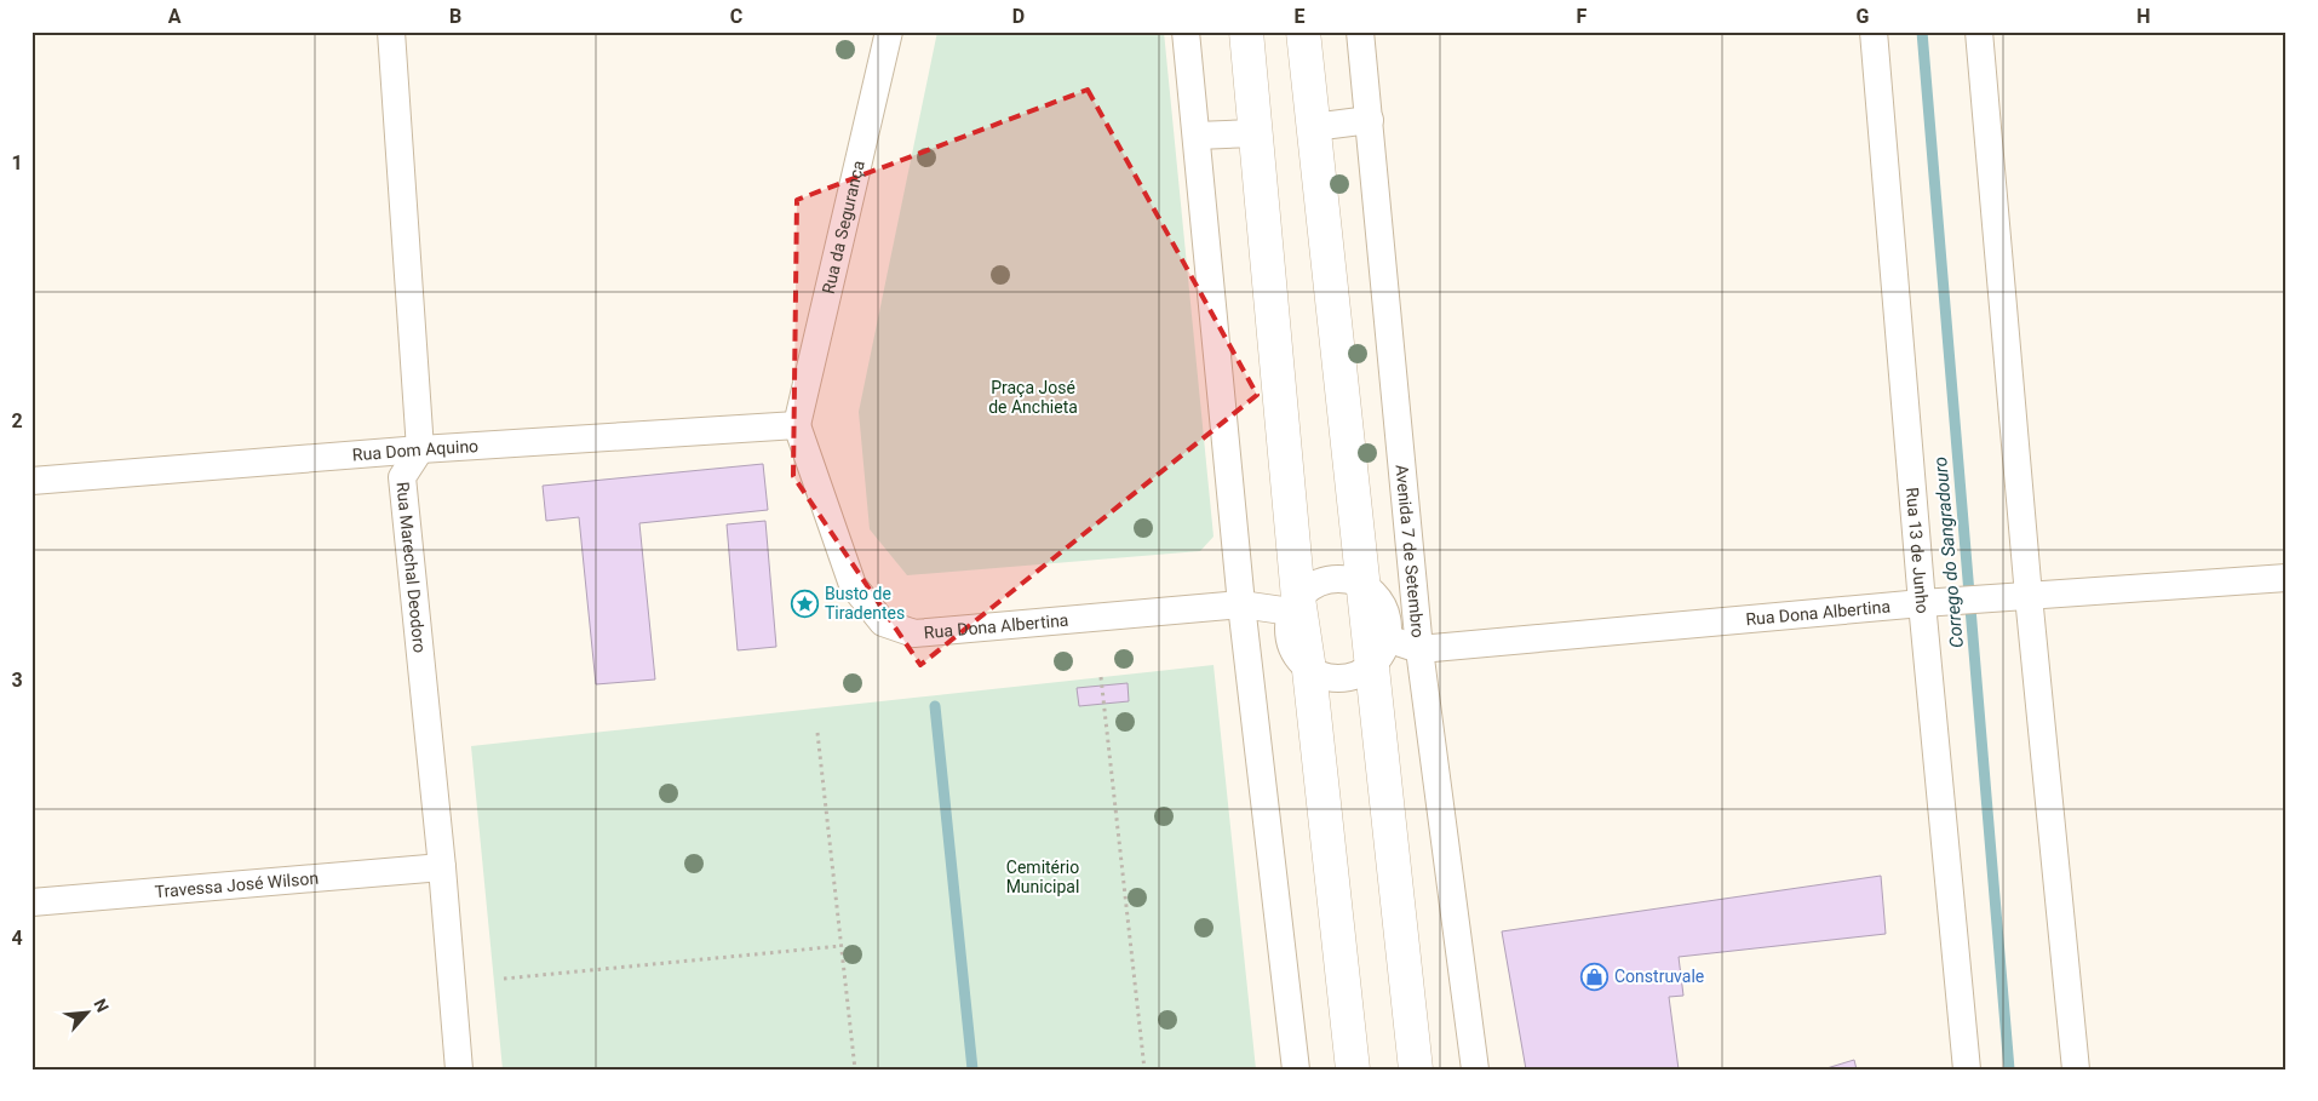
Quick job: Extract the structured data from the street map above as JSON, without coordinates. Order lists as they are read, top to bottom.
{
  "streets": {
    "street": [
      "Rua da Segurança",
      "Rua Dom Aquino",
      "Avenida 7 de Setembro",
      "Rua 13 de Junho",
      "Rua Marechal Deodoro",
      "Rua Dona Albertina",
      "Travessa José Wilson"
    ]
  },
  "crossings": [
    ["Rua da Segurança", "Rua Dom Aquino"],
    ["Rua da Segurança", "Rua Dona Albertina"],
    ["Rua Dom Aquino", "Rua Marechal Deodoro"],
    ["Rua Dom Aquino", "Rua Dona Albertina"],
    ["Avenida 7 de Setembro", "Rua Dona Albertina"],
    ["Rua 13 de Junho", "Rua Dona Albertina"],
    ["Rua Marechal Deodoro", "Travessa José Wilson"]
  ],
  "water": ["Corrego do Sangradouro"],
  "parks": ["Praça José de Anchieta", "Cemitério Municipal"],
  "places": {
    "place": ["Busto de Tiradentes"],
    "shop": ["Construvale"]
  },
  "north": "top right",
  "grid": {
    "columns": [
      "A",
      "B",
      "C",
      "D",
      "E",
      "F",
      "G",
      "H"
    ],
    "rows": [
      "1",
      "2",
      "3",
      "4"
    ]
  }
}
